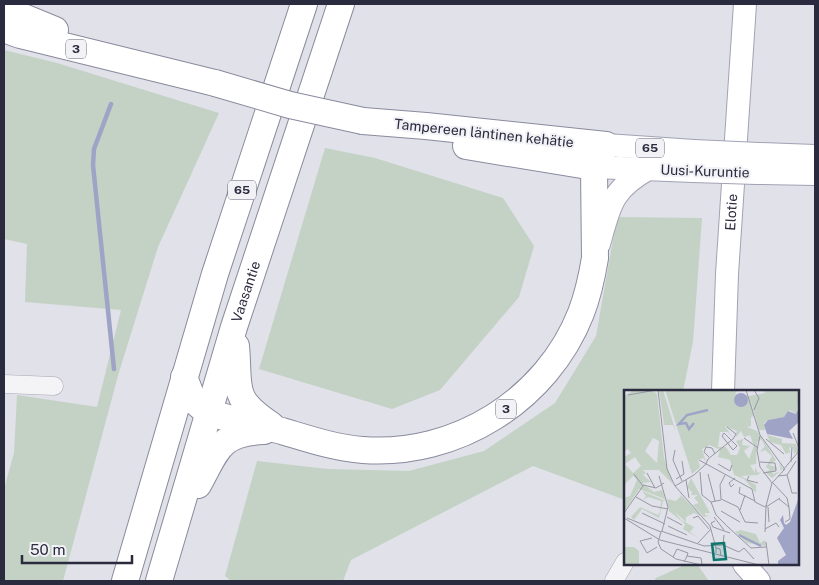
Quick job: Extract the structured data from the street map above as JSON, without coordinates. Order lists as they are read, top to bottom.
{
  "streets": {
    "highway": [
      "3",
      "Tampereen läntinen kehätie",
      "65",
      "Vaasantie"
    ],
    "main road": ["Uusi-Kuruntie", "Elotie"]
  },
  "crossings": [
    ["3", "Tampereen läntinen kehätie"],
    ["3", "Uusi-Kuruntie"],
    ["3", "Vaasantie"],
    ["Tampereen läntinen kehätie", "Uusi-Kuruntie"]
  ],
  "scale_bar": "50 m"
}
